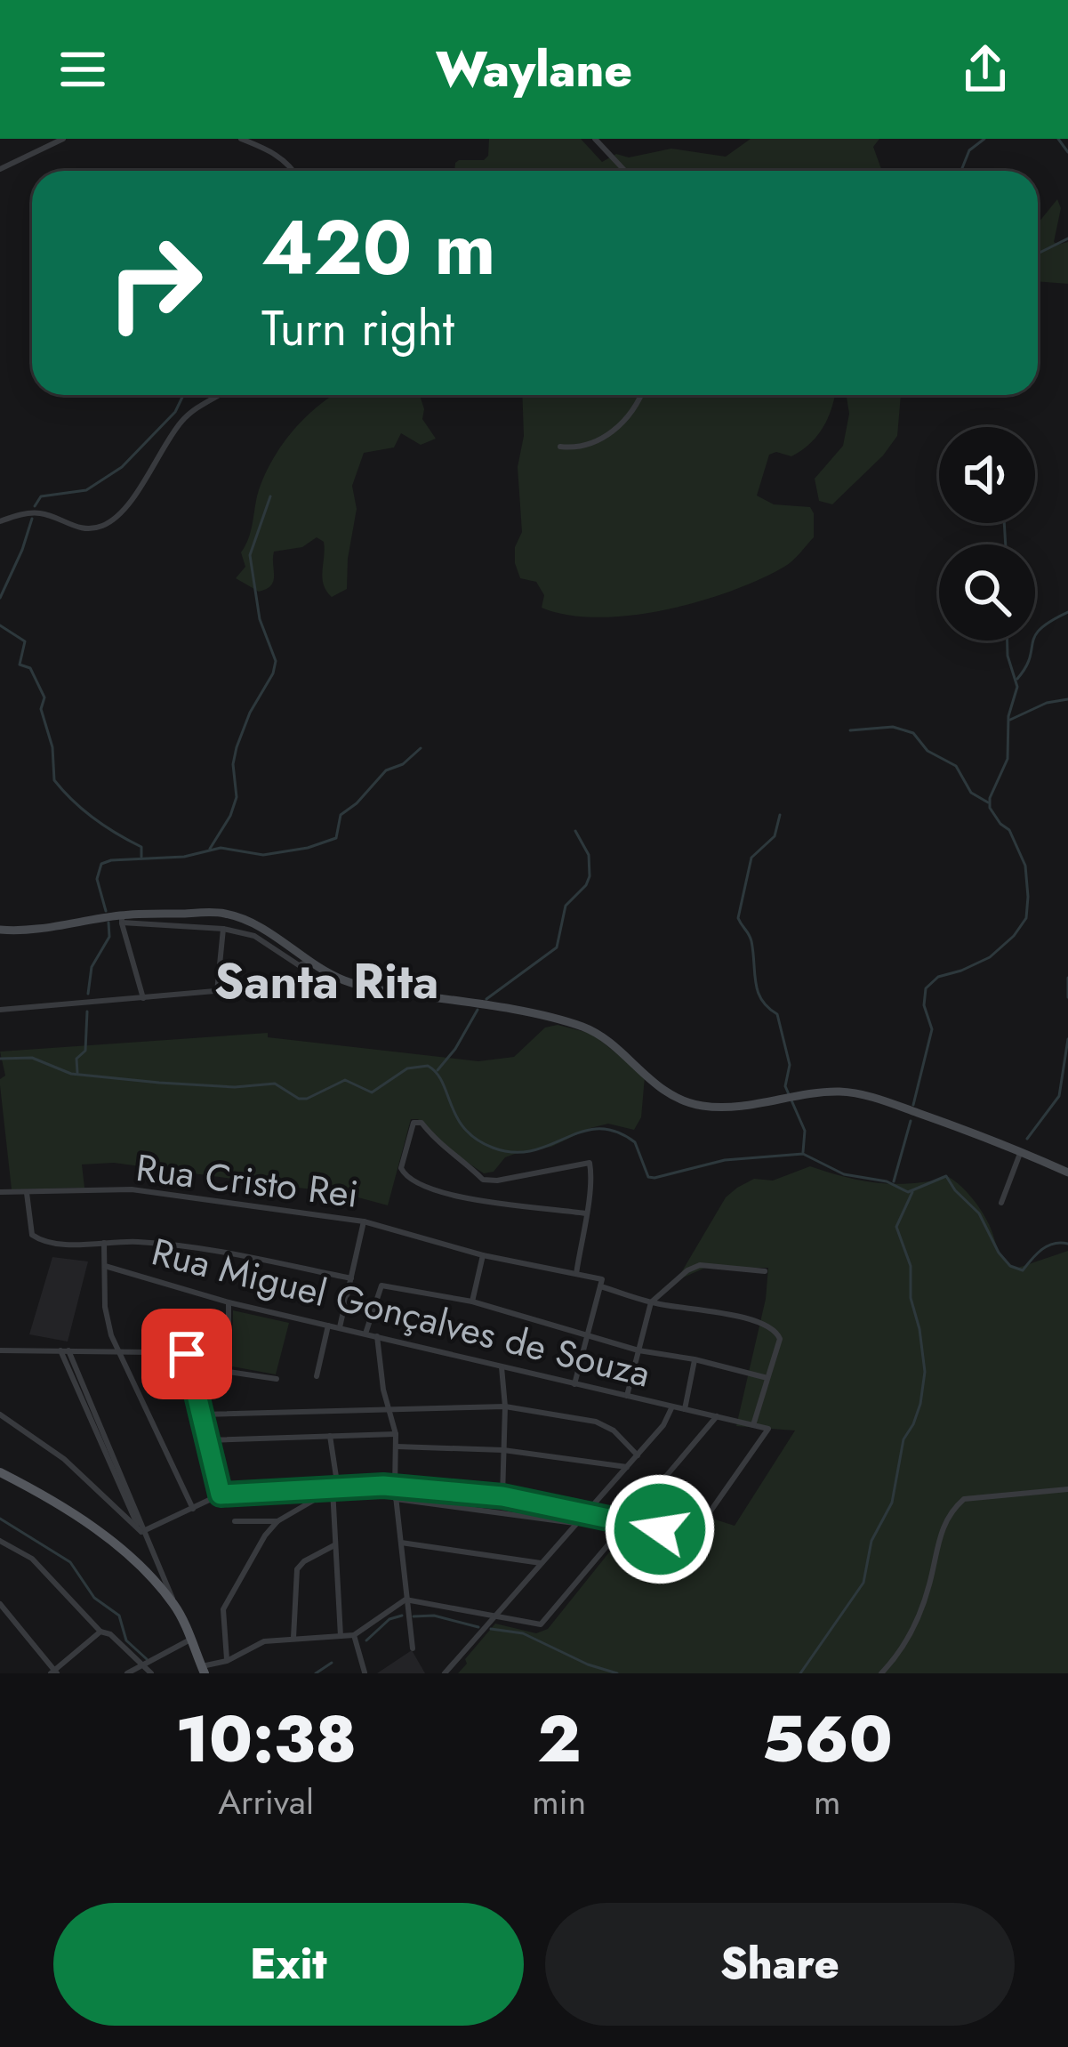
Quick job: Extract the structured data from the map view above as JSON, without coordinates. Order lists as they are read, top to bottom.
{
  "streets": {
    "street": ["Rua Cristo Rei", "Rua Miguel Gonçalves de Souza"]
  },
  "crossings": [
    ["Rua Cristo Rei", "Rua Miguel Gonçalves de Souza"]
  ],
  "districts": ["Santa Rita"],
  "page": {
    "header": "Waylane",
    "turn": ["420 m", "Turn right"],
    "eta": [
      "10:38",
      "Arrival",
      "2",
      "min",
      "560",
      "m"
    ],
    "buttons": ["Exit", "Share"]
  }
}
